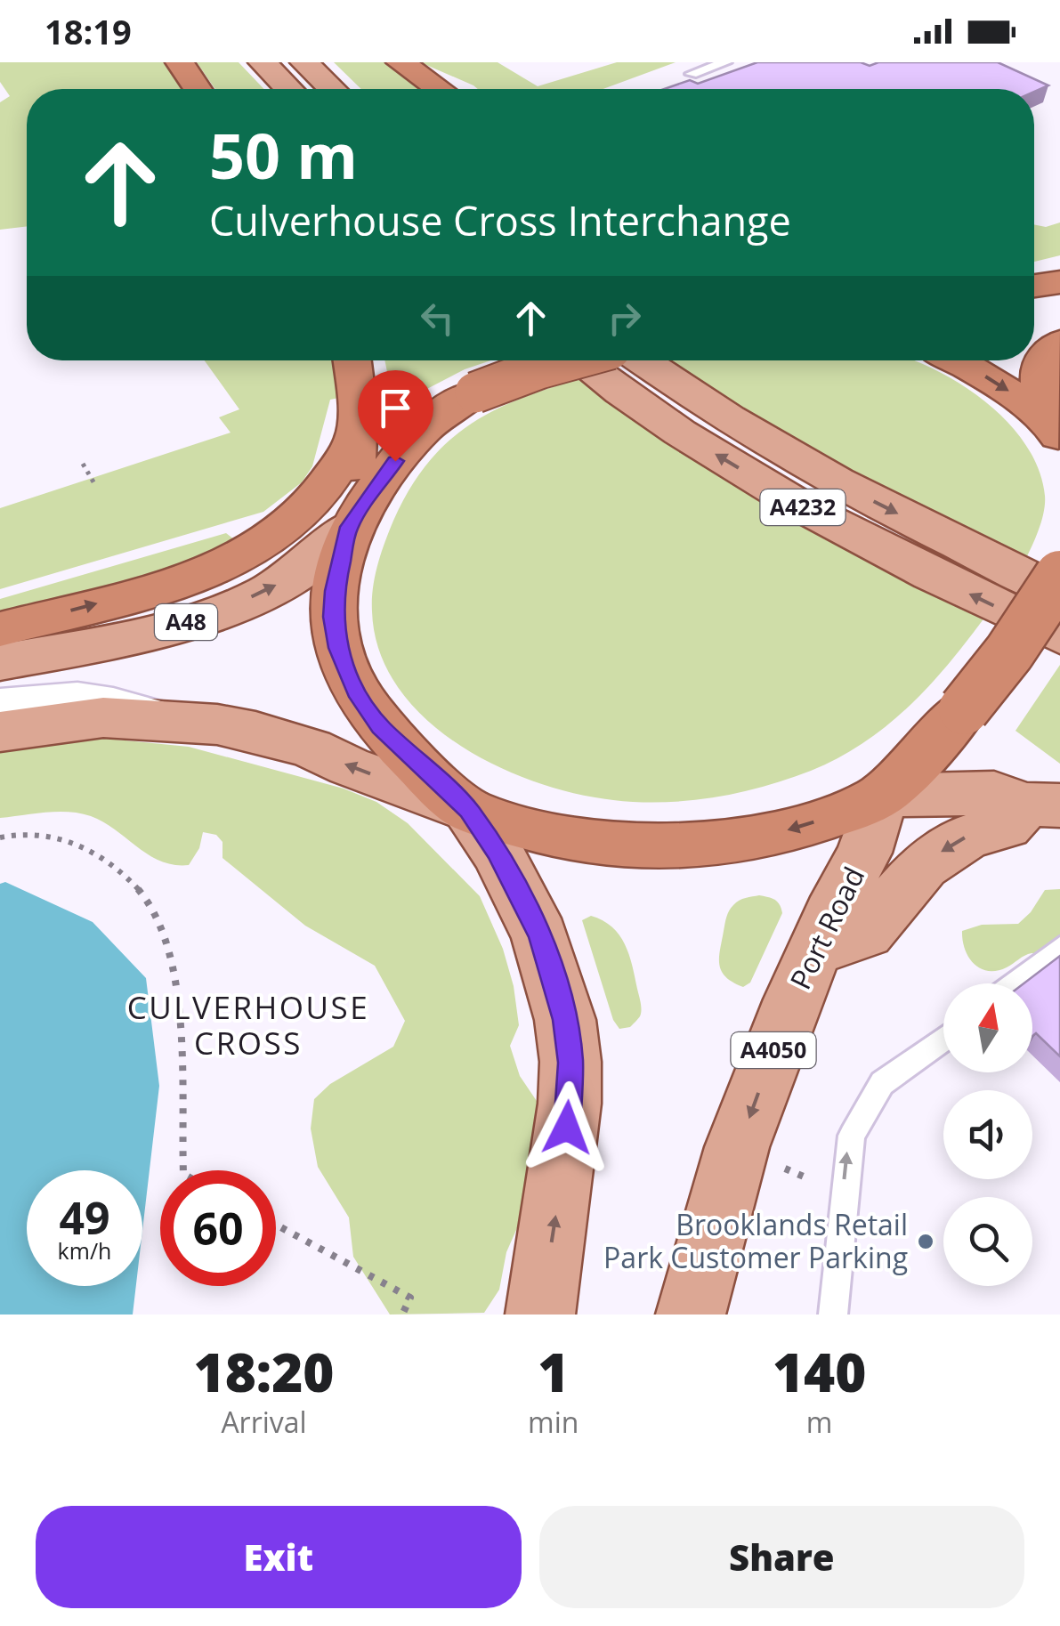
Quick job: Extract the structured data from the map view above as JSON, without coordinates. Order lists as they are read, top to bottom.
{
  "streets": {
    "main road": [
      "A4232",
      "A48",
      "Port Road",
      "A4050"
    ]
  },
  "one_way": ["Port Road"],
  "districts": ["CULVERHOUSE CROSS"],
  "places": ["Brooklands Retail Park Customer Parking"],
  "north": "top",
  "page": {
    "status": "18:19",
    "turn": ["50 m", "Culverhouse Cross Interchange"],
    "speed": "49 km/h",
    "limit": "60",
    "eta": [
      "18:20",
      "Arrival",
      "1",
      "min",
      "140",
      "m"
    ],
    "buttons": ["Exit", "Share"]
  }
}
